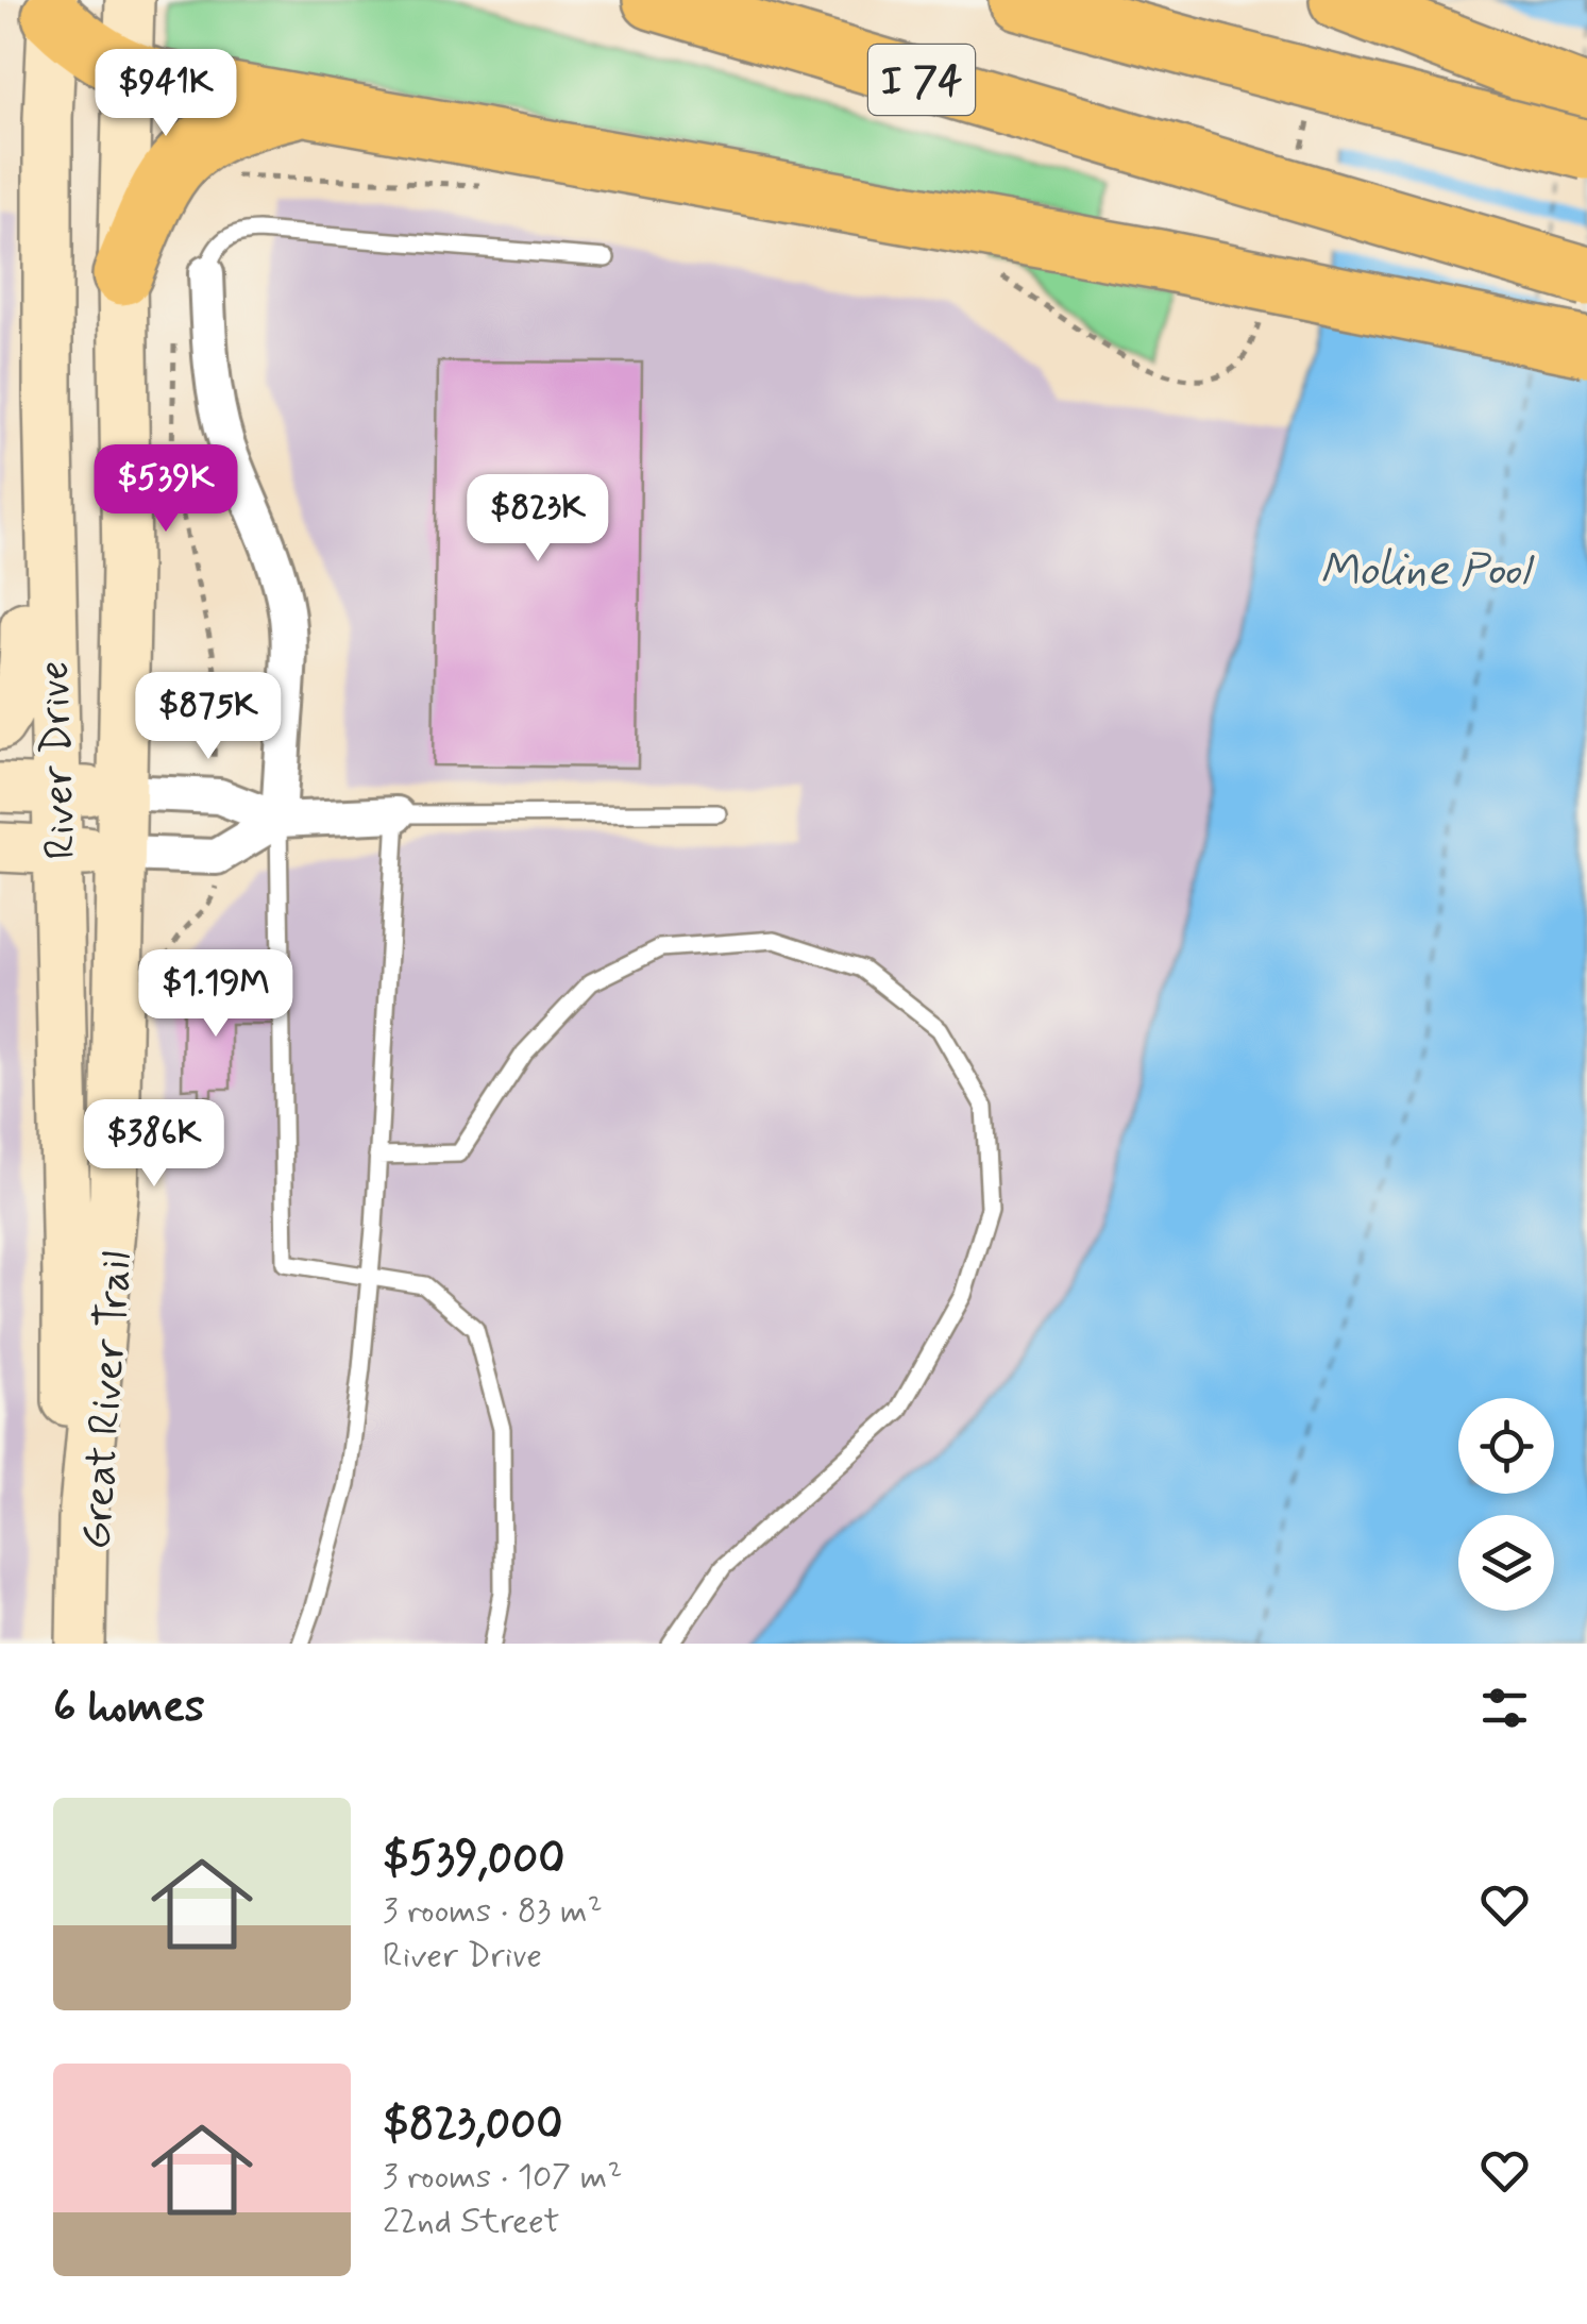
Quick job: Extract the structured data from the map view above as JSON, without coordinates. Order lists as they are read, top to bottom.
{
  "streets": {
    "highway": ["I 74"],
    "main road": ["River Drive"]
  },
  "water": ["Moline Pool"],
  "page": {
    "price": [
      "$941K",
      "$539K",
      "$823K",
      "$875K",
      "$1.19M",
      "$386K"
    ],
    "heading": "6 homes",
    "list": [
      {
        "name": "$539,000",
        "note": "3 rooms · 83 m² · River Drive"
      },
      {
        "name": "$823,000",
        "note": "3 rooms · 107 m² · 22nd Street"
      }
    ]
  }
}
